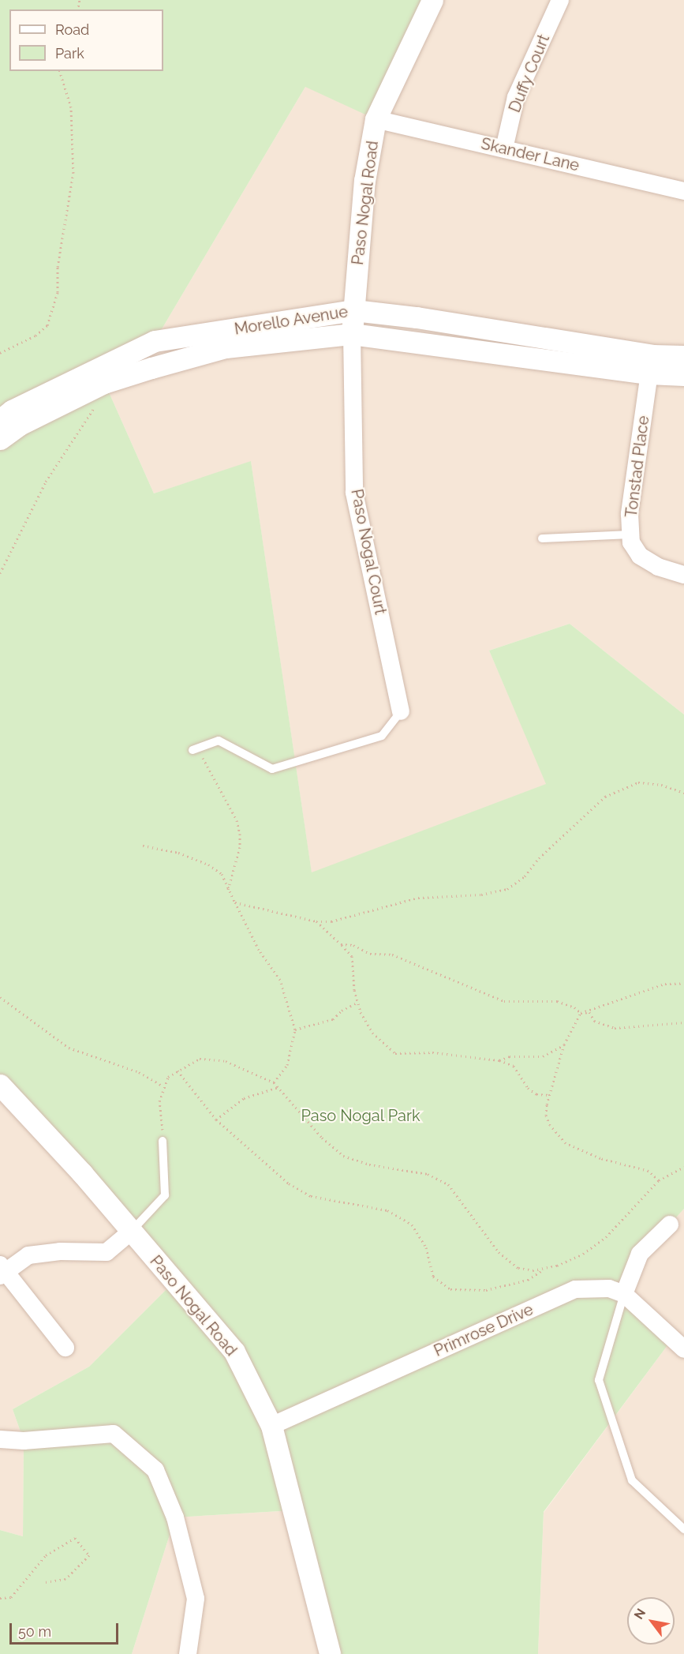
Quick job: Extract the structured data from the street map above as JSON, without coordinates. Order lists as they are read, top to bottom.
{
  "streets": {
    "street": [
      "Duffy Court",
      "Skander Lane",
      "Paso Nogal Road",
      "Morello Avenue",
      "Tonstad Place",
      "Paso Nogal Court",
      "Primrose Drive"
    ]
  },
  "crossings": [
    ["Duffy Court", "Skander Lane"],
    ["Skander Lane", "Paso Nogal Road"],
    ["Paso Nogal Road", "Morello Avenue"],
    ["Paso Nogal Road", "Paso Nogal Court"],
    ["Paso Nogal Road", "Primrose Drive"],
    ["Morello Avenue", "Tonstad Place"],
    ["Morello Avenue", "Paso Nogal Court"]
  ],
  "parks": ["Paso Nogal Park"],
  "legend": ["Road", "Park"],
  "scale_bar": "50 m",
  "north": "top left"
}
